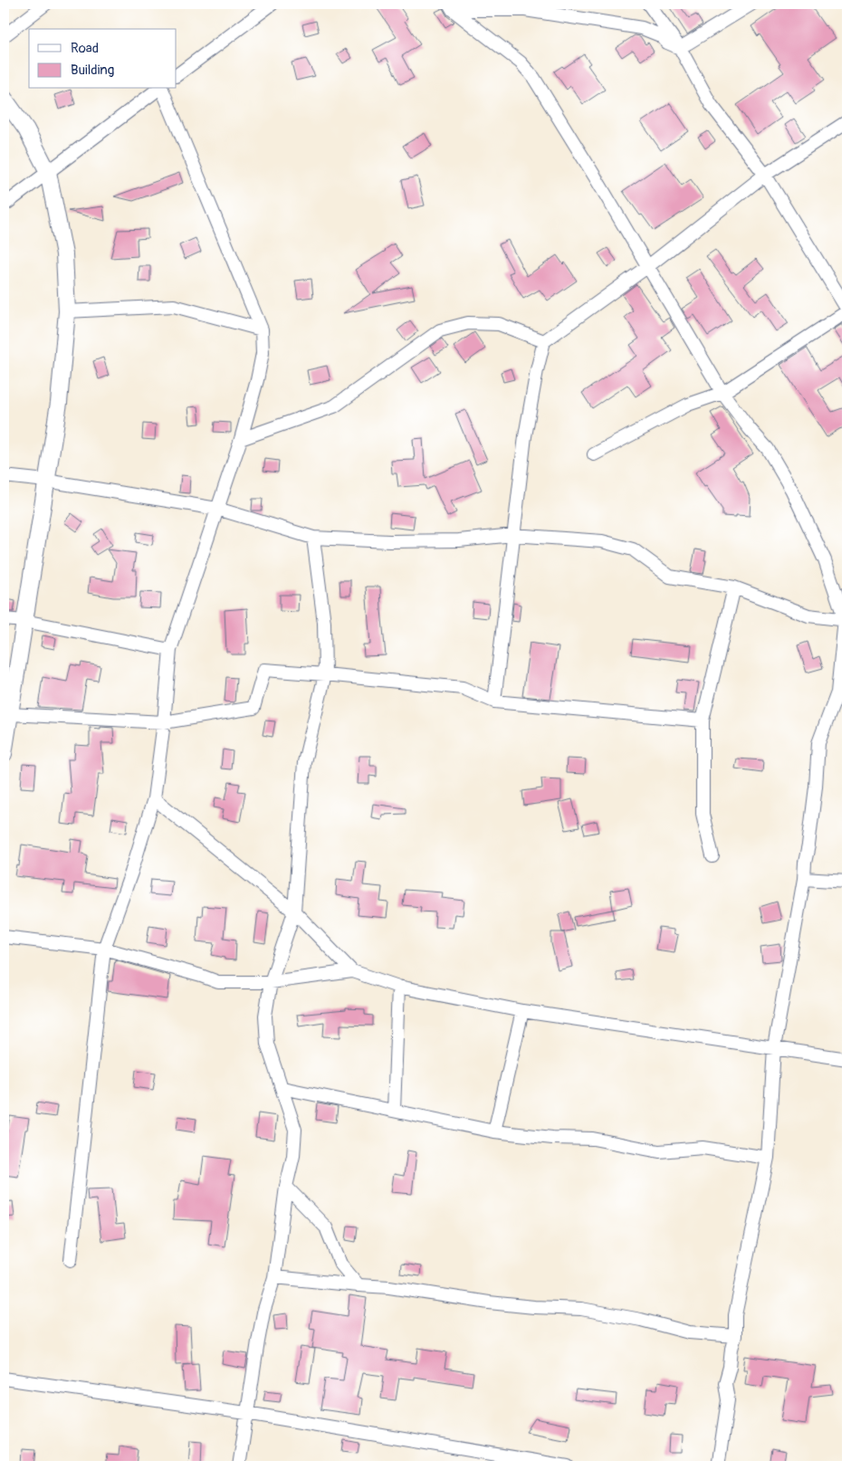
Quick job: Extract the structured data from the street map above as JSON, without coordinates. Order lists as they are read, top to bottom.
{
  "legend": ["Road", "Building"]
}
